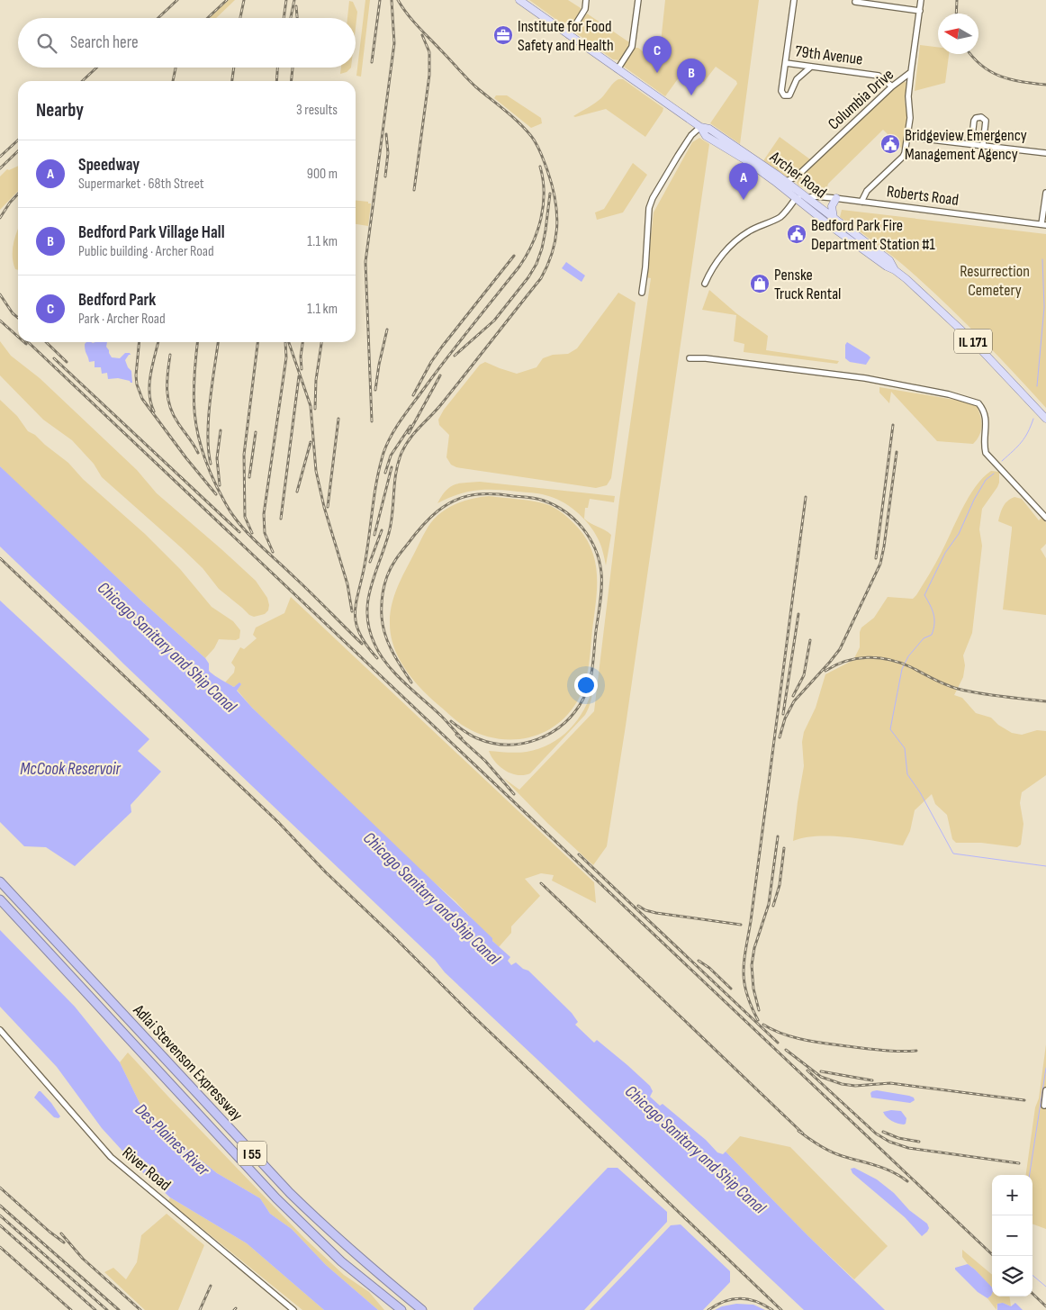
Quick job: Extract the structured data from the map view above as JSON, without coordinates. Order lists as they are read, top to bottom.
{
  "streets": {
    "highway": ["Adlai Stevenson Expressway", "I 55"],
    "main road": ["Archer Road", "IL 171"],
    "street": [
      "79th Avenue",
      "Columbia Drive",
      "Roberts Road",
      "River Road"
    ]
  },
  "crossings": [
    ["79th Avenue", "Columbia Drive"],
    ["Columbia Drive", "Archer Road"],
    ["Archer Road", "Roberts Road"]
  ],
  "water": ["Chicago Sanitary and Ship Canal", "McCook Reservoir", "Des Plaines River"],
  "parks": ["Resurrection Cemetery"],
  "places": {
    "office": ["Institute for Food Safety and Health"],
    "public building": ["Bridgeview Emergency Management Agency", "Bedford Park Fire Department Station #1"],
    "shop": ["Penske Truck Rental"]
  },
  "north": "left",
  "page": {
    "search": "Search here",
    "pins": ["C", "B", "A"],
    "heading": ["Nearby", "3 results"],
    "list": [
      {
        "mark": "A",
        "name": "Speedway",
        "note": "Supermarket · 68th Street",
        "value": "900 m"
      },
      {
        "mark": "B",
        "name": "Bedford Park Village Hall",
        "note": "Public building · Archer Road",
        "value": "1.1 km"
      },
      {
        "mark": "C",
        "name": "Bedford Park",
        "note": "Park · Archer Road",
        "value": "1.1 km"
      }
    ],
    "map_buttons": ["+", "−"]
  }
}
